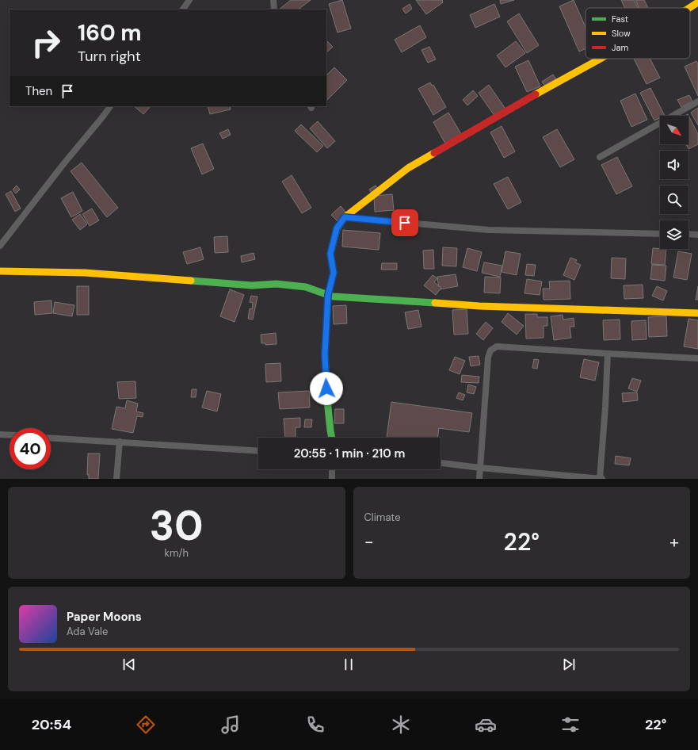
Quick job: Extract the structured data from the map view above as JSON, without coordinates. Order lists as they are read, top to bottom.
{
  "legend": ["Fast", "Slow", "Jam"],
  "north": "bottom right",
  "page": {
    "turn": ["160 m", "Turn right"],
    "then": "Then",
    "limit": "40",
    "trip": "20:55 · 1 min · 210 m",
    "tile": [
      ["30", "km/h"],
      "Climate"
    ],
    "heat": ["−", "22°", "+"],
    "song": ["Paper Moons", "Ada Vale"],
    "tabs": ["20:54", "22°"]
  }
}
